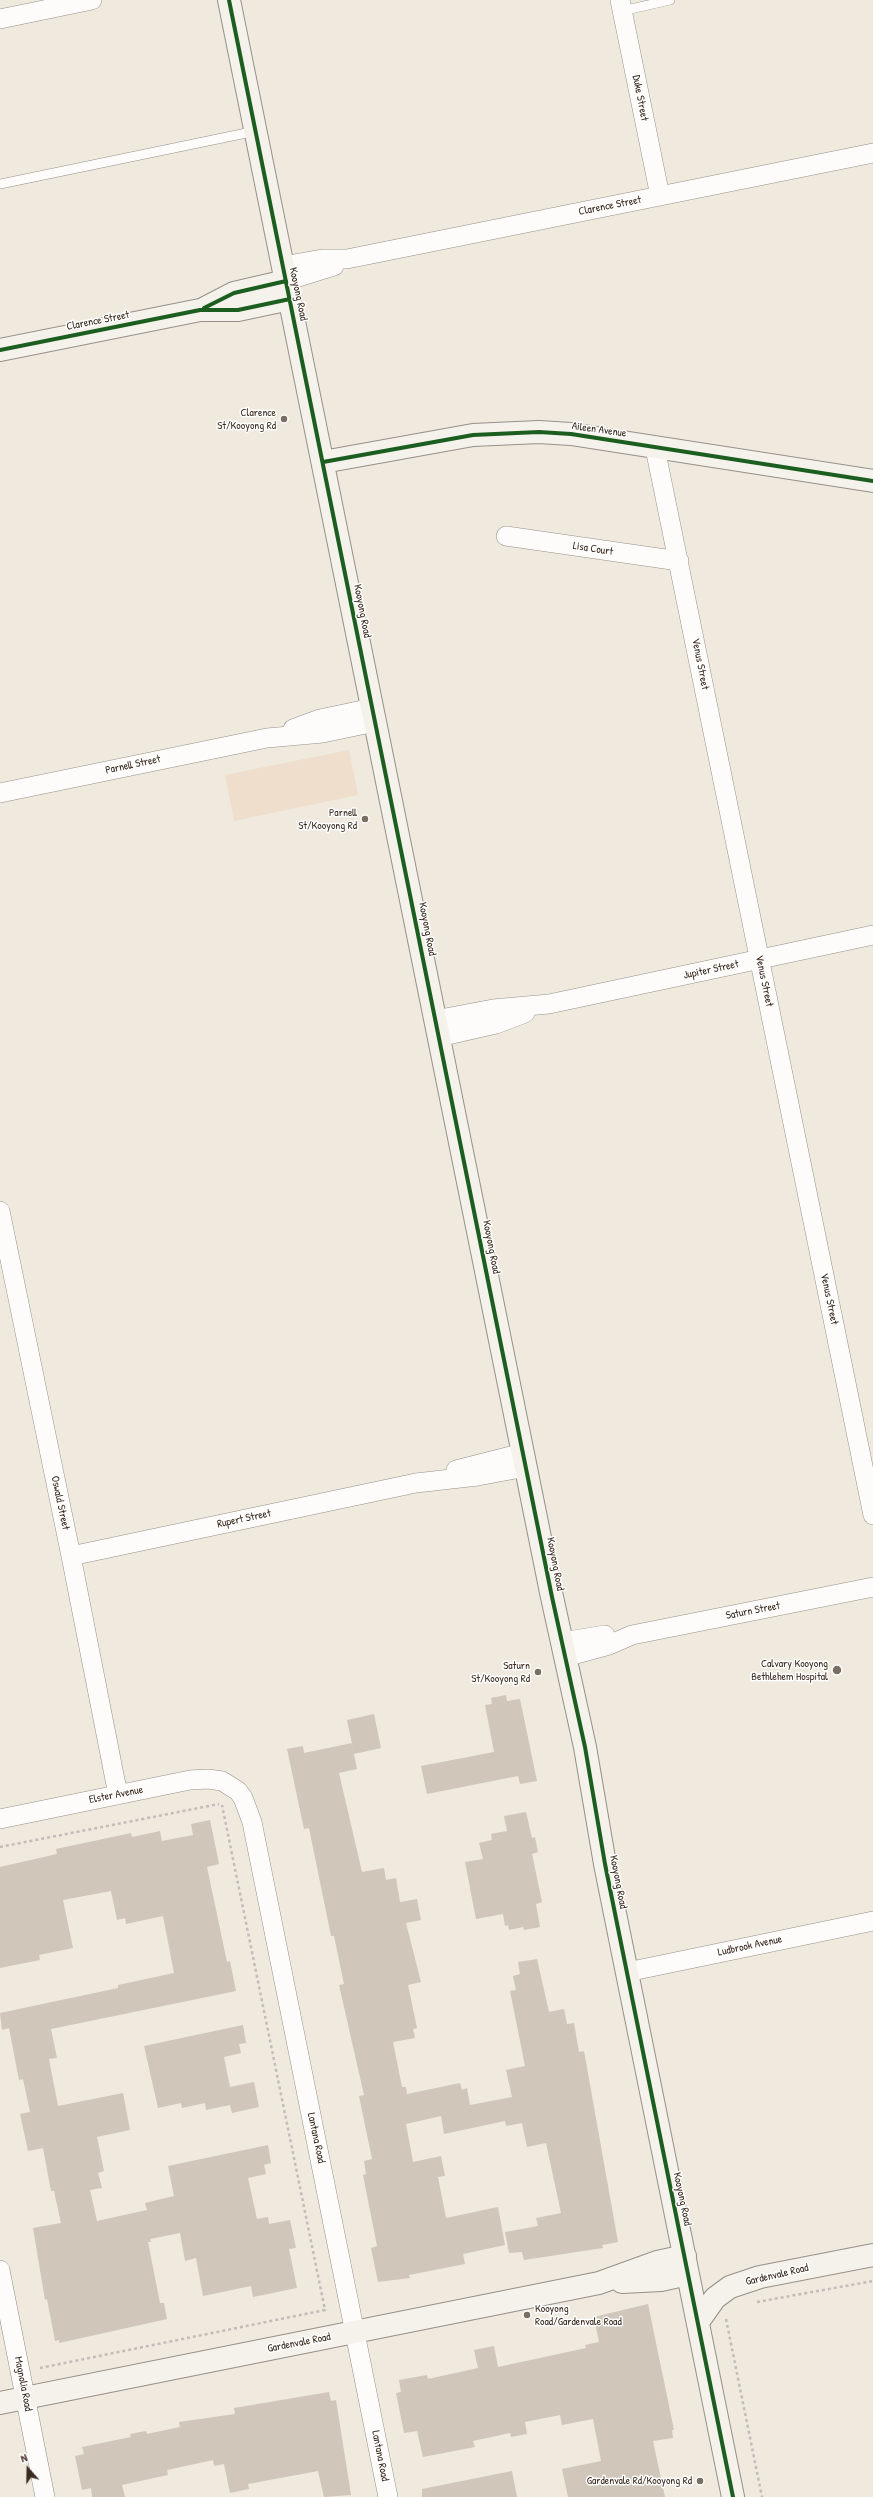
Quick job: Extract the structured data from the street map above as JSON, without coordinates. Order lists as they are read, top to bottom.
{
  "streets": {
    "street": [
      "Duke Street",
      "Clarence Street",
      "Kooyong Road",
      "Aileen Avenue",
      "Lisa Court",
      "Venus Street",
      "Parnell Street",
      "Jupiter Street",
      "Oswald Street",
      "Rupert Street",
      "Saturn Street",
      "Elster Avenue",
      "Ludbrook Avenue",
      "Lantana Road",
      "Gardenvale Road",
      "Magnolia Road"
    ]
  },
  "crossings": [
    ["Duke Street", "Clarence Street"],
    ["Clarence Street", "Kooyong Road"],
    ["Kooyong Road", "Aileen Avenue"],
    ["Kooyong Road", "Parnell Street"],
    ["Kooyong Road", "Jupiter Street"],
    ["Kooyong Road", "Rupert Street"],
    ["Kooyong Road", "Saturn Street"],
    ["Kooyong Road", "Ludbrook Avenue"],
    ["Kooyong Road", "Gardenvale Road"],
    ["Aileen Avenue", "Venus Street"],
    ["Lisa Court", "Venus Street"],
    ["Venus Street", "Jupiter Street"],
    ["Oswald Street", "Rupert Street"],
    ["Oswald Street", "Elster Avenue"],
    ["Elster Avenue", "Lantana Road"],
    ["Lantana Road", "Gardenvale Road"],
    ["Gardenvale Road", "Magnolia Road"]
  ],
  "places": [
    "Clarence St/Kooyong Rd",
    "Parnell St/Kooyong Rd",
    "Calvary Kooyong Bethlehem Hospital",
    "Saturn St/Kooyong Rd",
    "Kooyong Road/Gardenvale Road",
    "Gardenvale Rd/Kooyong Rd"
  ],
  "north": "top"
}
